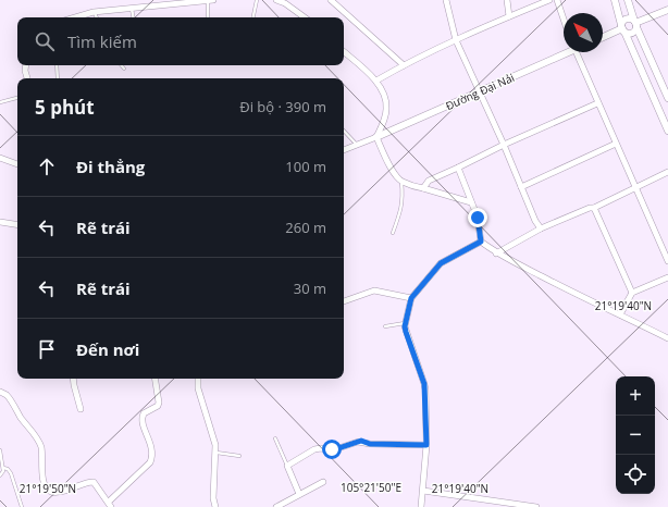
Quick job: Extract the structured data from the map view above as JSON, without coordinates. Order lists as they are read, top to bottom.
{
  "streets": {
    "street": ["Đường Đại Nải"]
  },
  "north": "top left",
  "page": {
    "search": "Tìm kiếm",
    "heading": ["5 phút", "Đi bộ · 390 m"],
    "list": [
      ["Đi thẳng", "100 m"],
      ["Rẽ trái", "260 m"],
      ["Rẽ trái", "30 m"],
      "Đến nơi"
    ],
    "map_buttons": ["+", "−"]
  },
  "coordinates": ["21°19'40\"N", "105°21'50\"E", "21°19'50\"N"]
}
